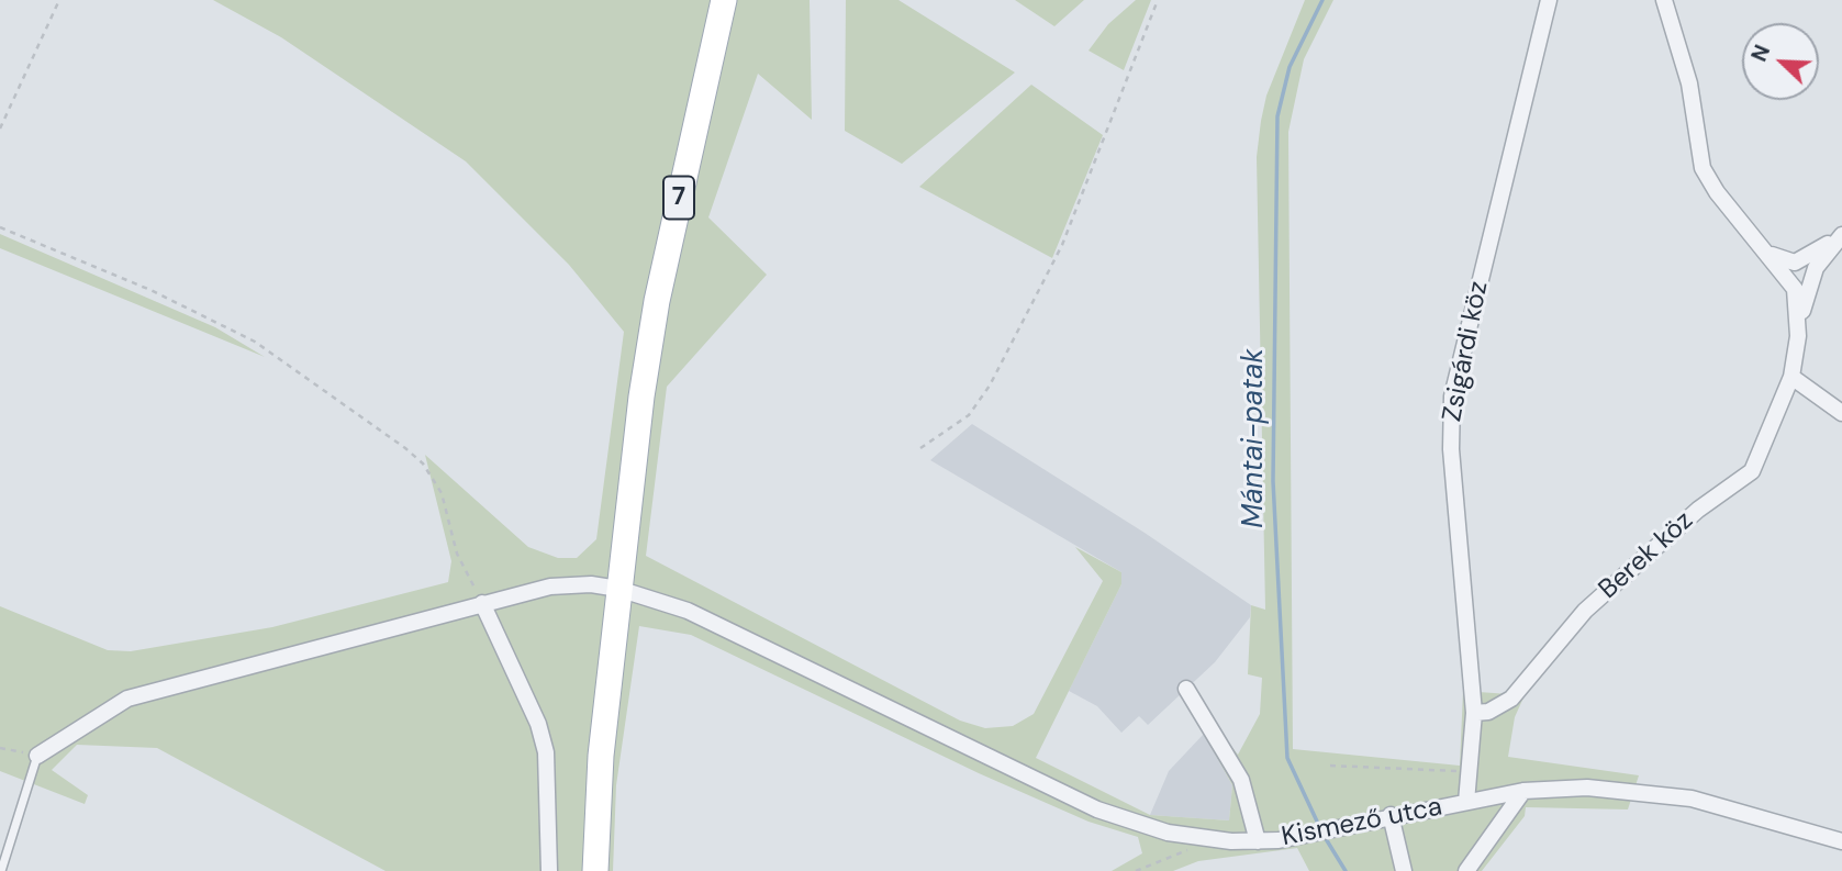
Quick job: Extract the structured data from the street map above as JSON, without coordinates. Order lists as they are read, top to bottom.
{
  "streets": {
    "main road": ["7"],
    "street": ["Zsigárdi köz", "Berek köz", "Kismező utca"]
  },
  "crossings": [
    ["7", "Kismező utca"],
    ["Zsigárdi köz", "Berek köz"],
    ["Zsigárdi köz", "Kismező utca"]
  ],
  "water": ["Mántai-patak"],
  "north": "top left"
}
